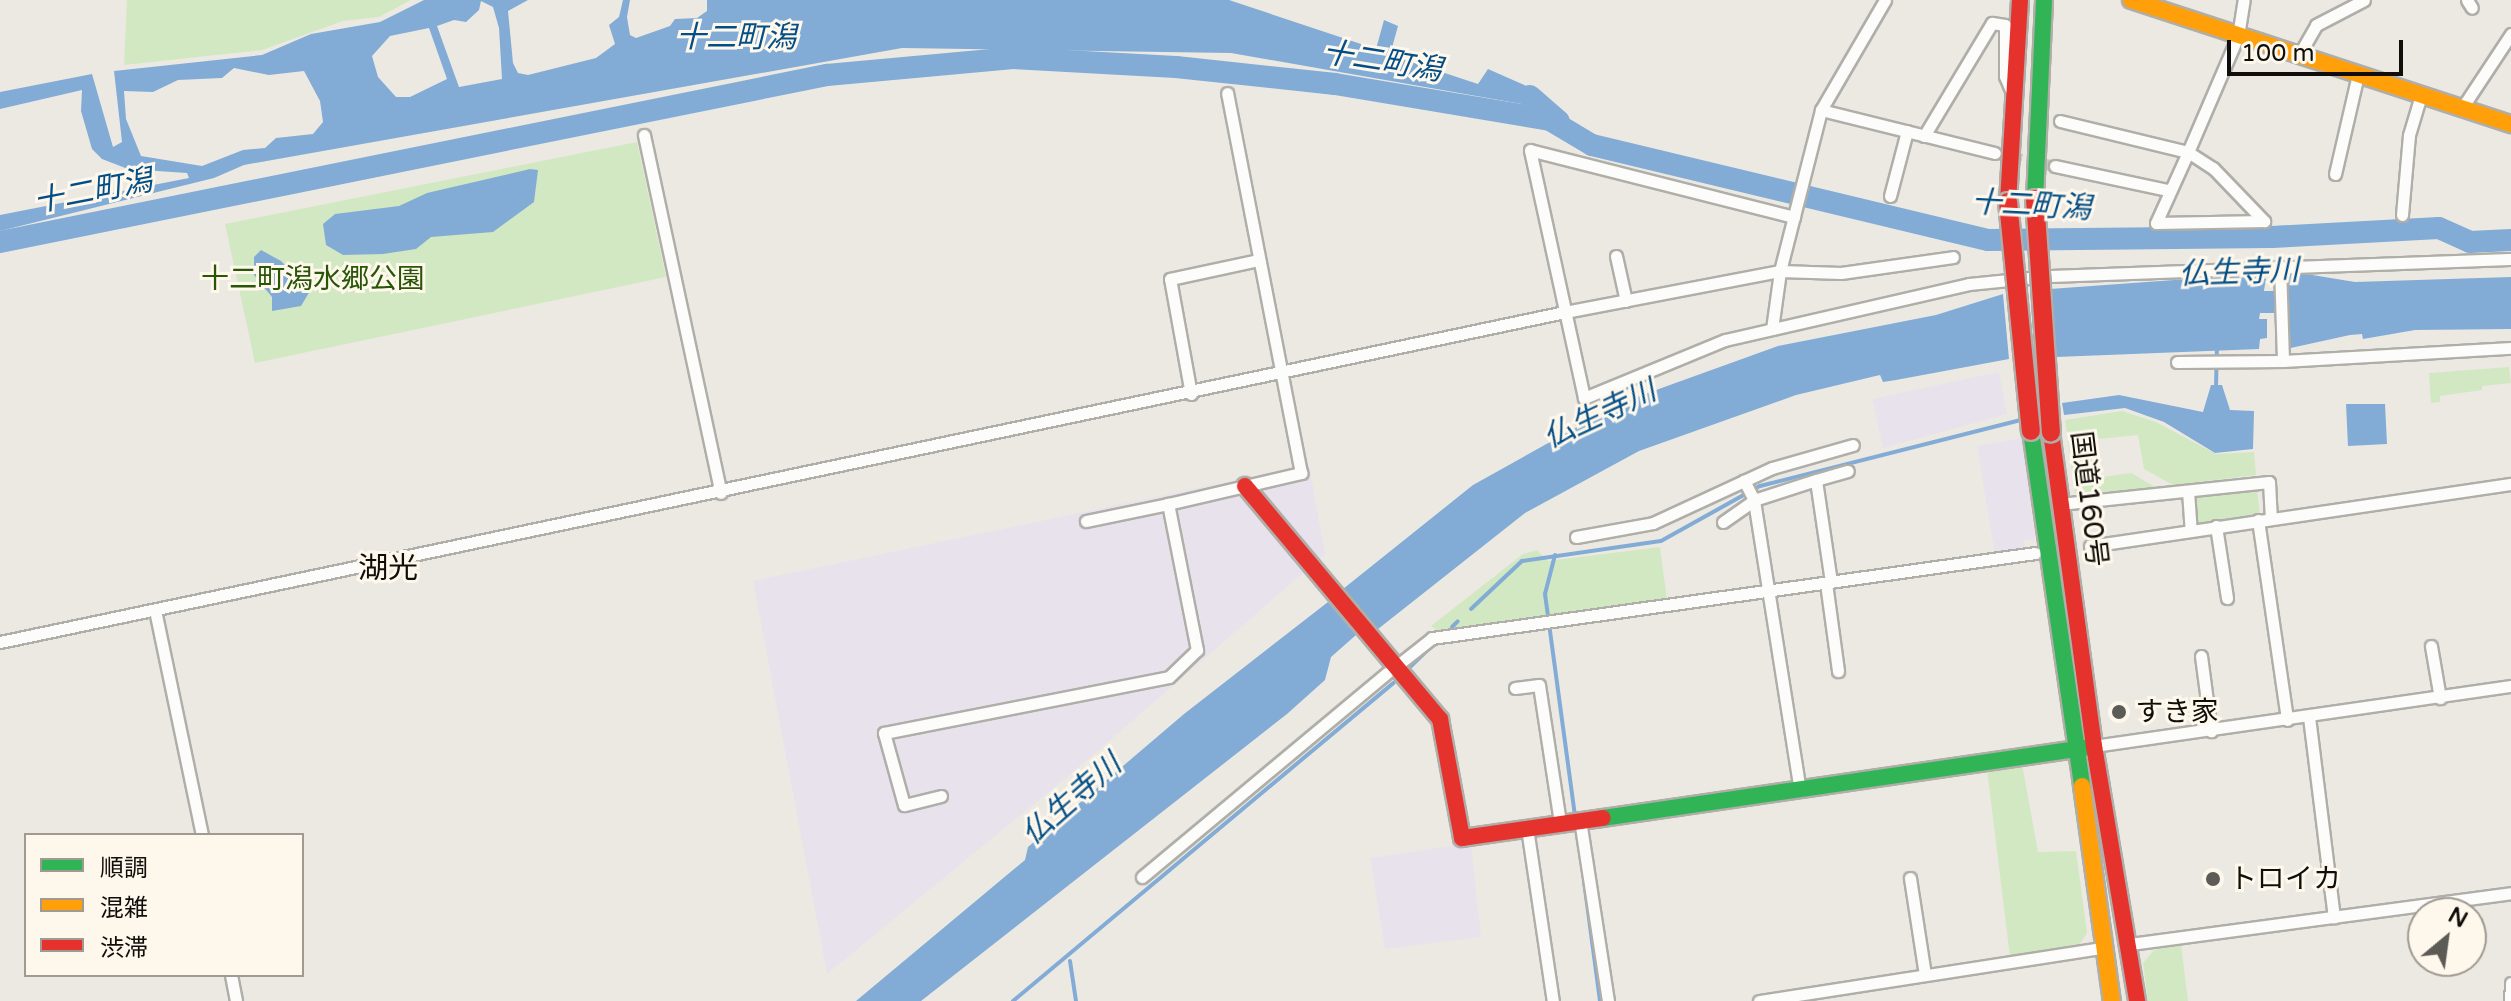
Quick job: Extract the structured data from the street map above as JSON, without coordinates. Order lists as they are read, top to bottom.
{
  "streets": {
    "main road": ["国道160号"]
  },
  "districts": ["湖光"],
  "water": ["十二町潟", "仏生寺川"],
  "parks": ["十二町潟水郷公園"],
  "places": ["すき家", "トロイカ"],
  "legend": ["順調", "混雑", "渋滞"],
  "scale_bar": "100 m",
  "north": "top right"
}
